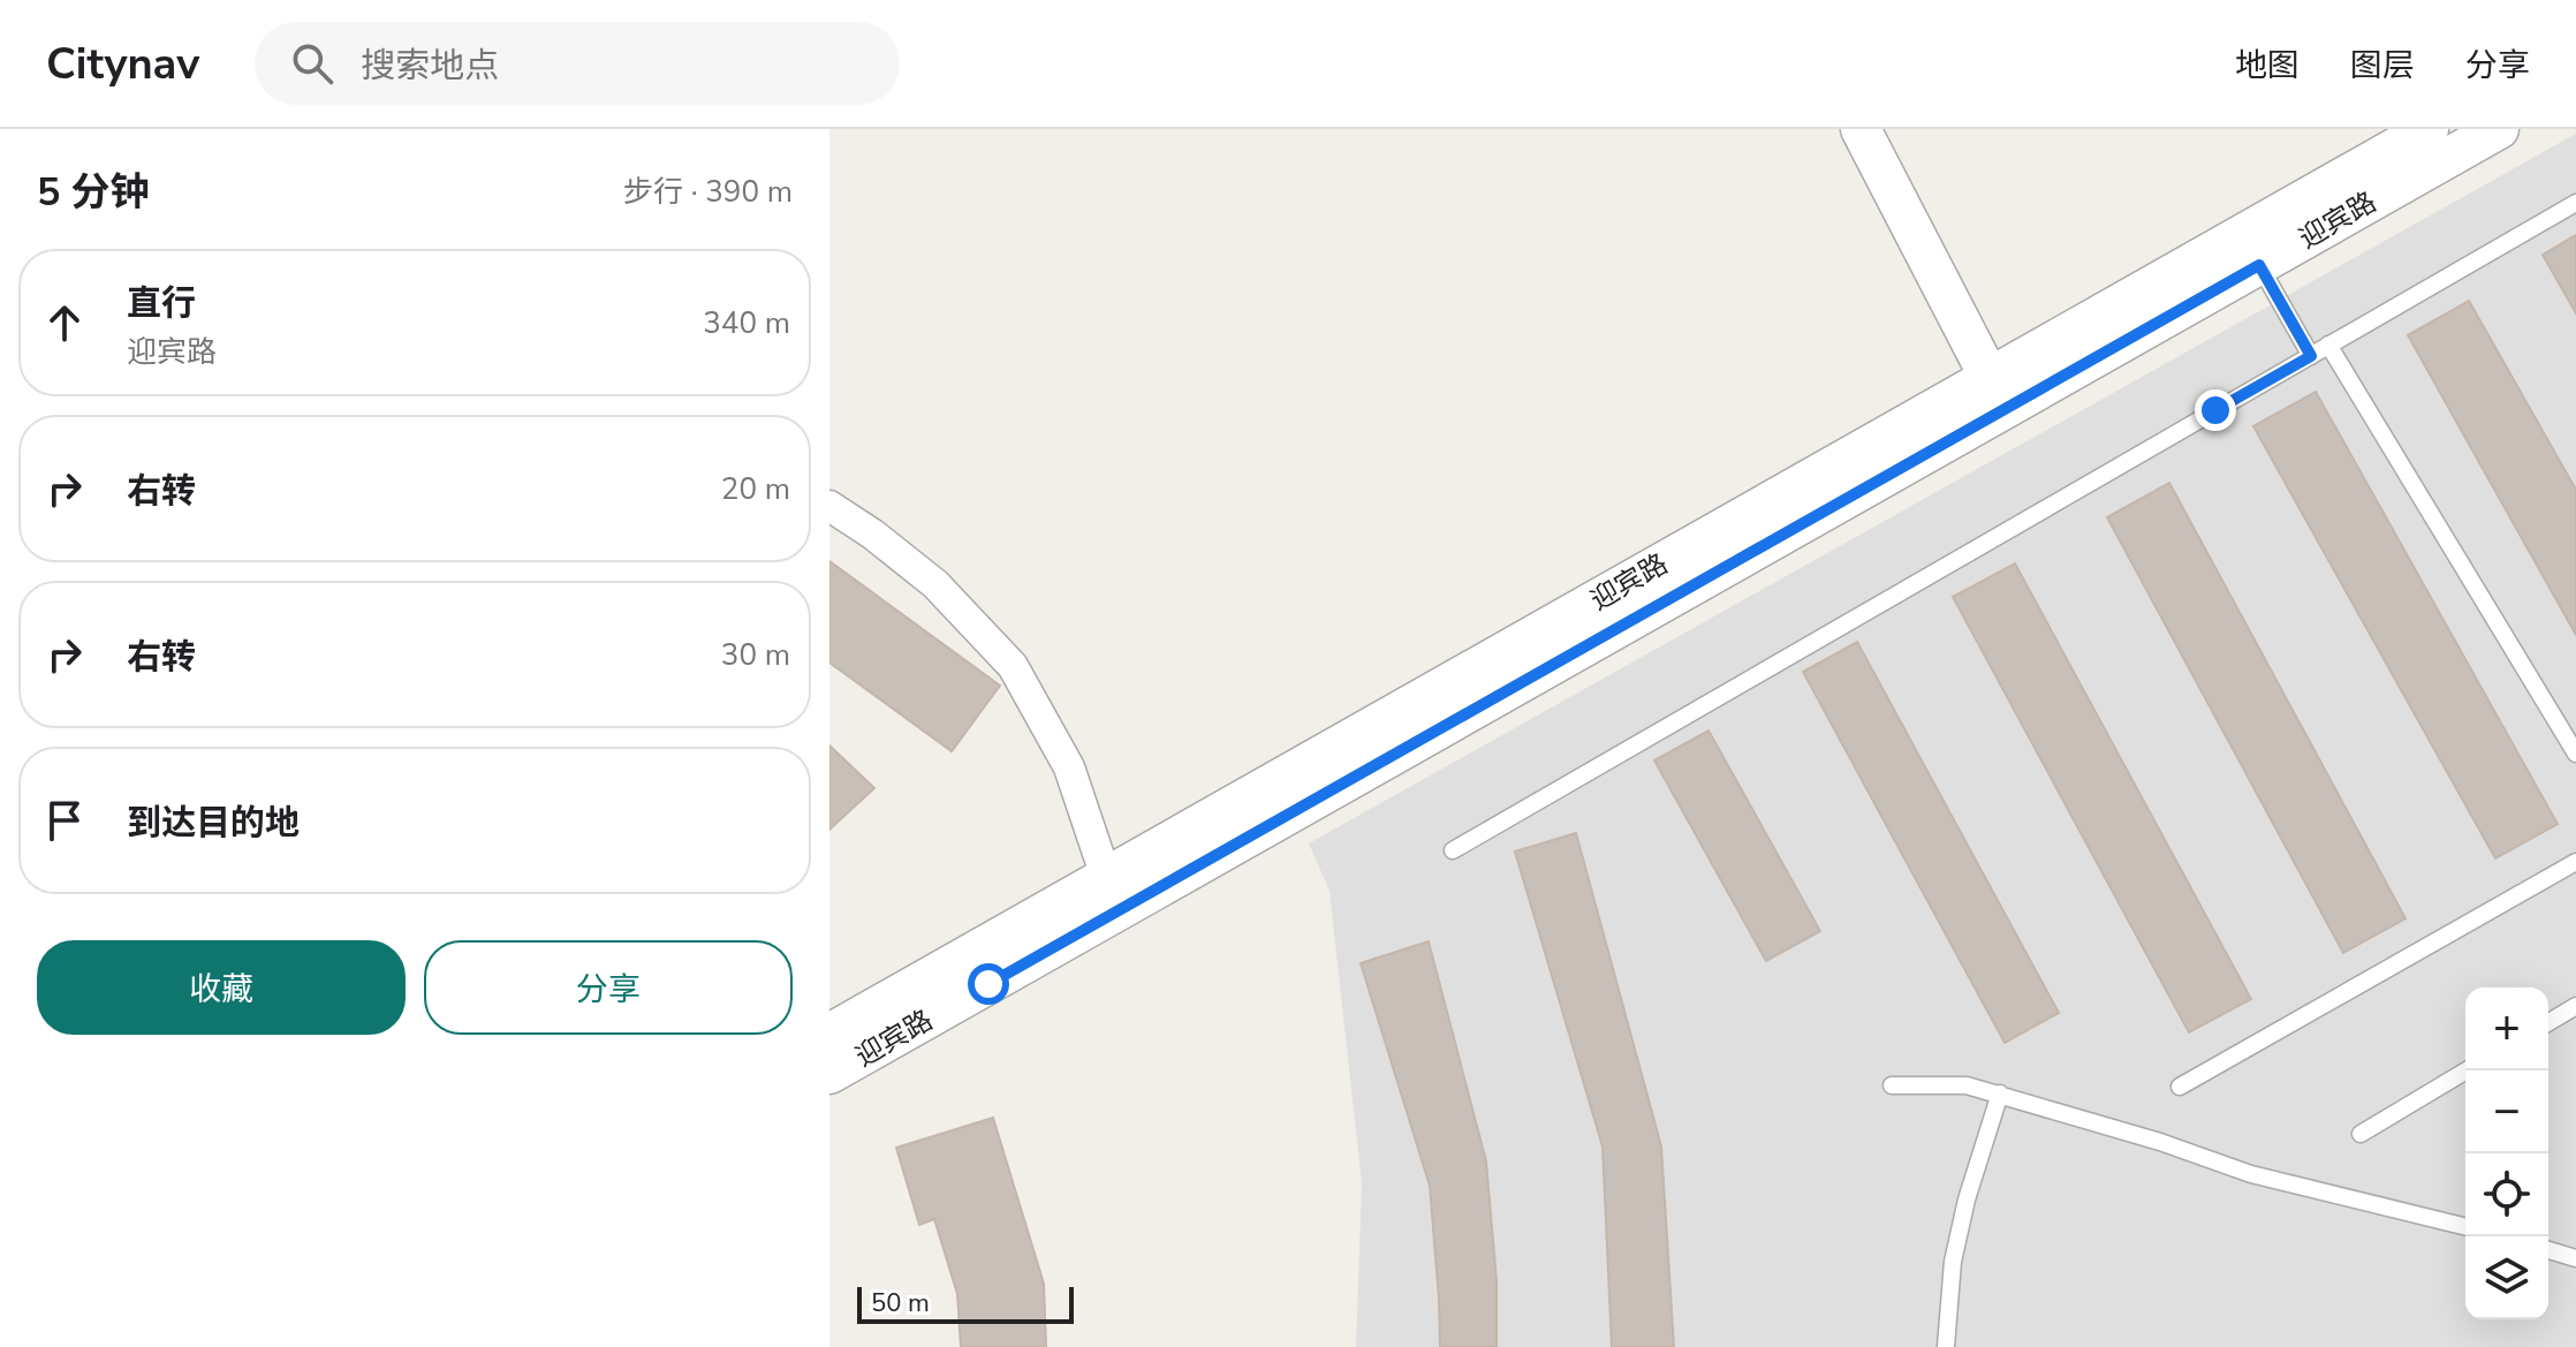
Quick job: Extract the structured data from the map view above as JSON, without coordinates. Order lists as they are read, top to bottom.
{
  "streets": {
    "street": ["迎宾路"]
  },
  "scale_bar": "50 m",
  "page": {
    "header": "Citynav",
    "search": "搜索地点",
    "nav": ["地图", "图层", "分享"],
    "heading": ["5 分钟", "步行 · 390 m"],
    "list": [
      ["直行", "迎宾路", "340 m"],
      ["右转", "20 m"],
      ["右转", "30 m"],
      "到达目的地"
    ],
    "buttons": ["收藏", "分享"],
    "map_buttons": ["+", "−"],
    "scale": "50 m"
  }
}
